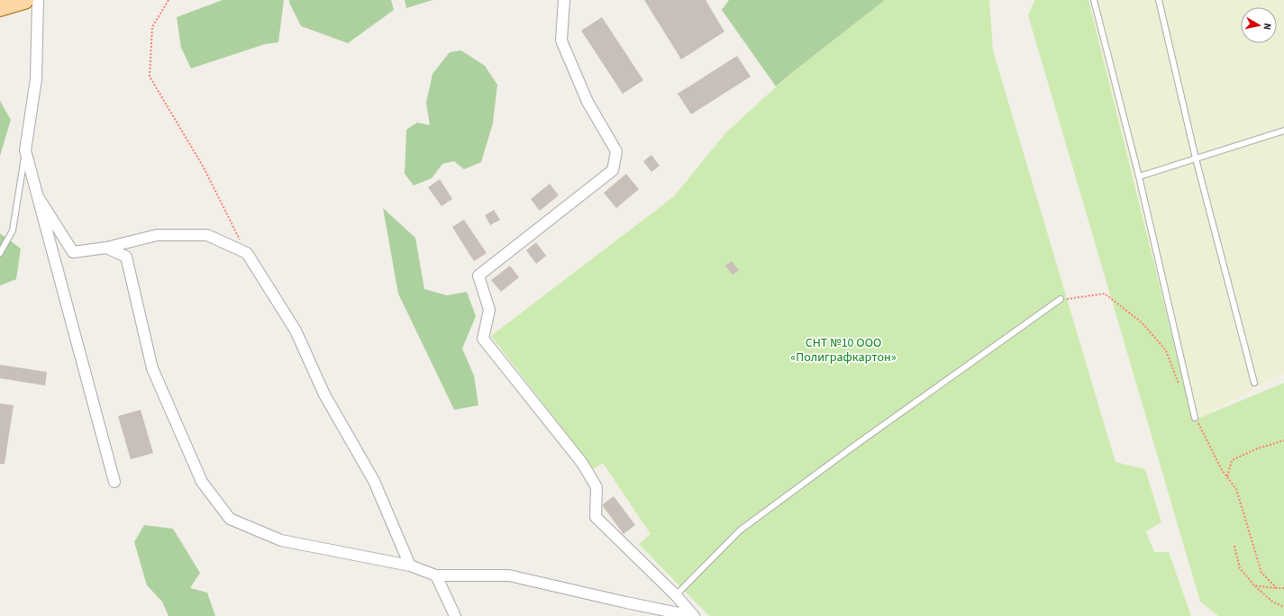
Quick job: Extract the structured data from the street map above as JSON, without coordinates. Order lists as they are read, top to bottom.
{
  "parks": ["СНТ №10 ООО «Полиграфкартон»"],
  "north": "right"
}
